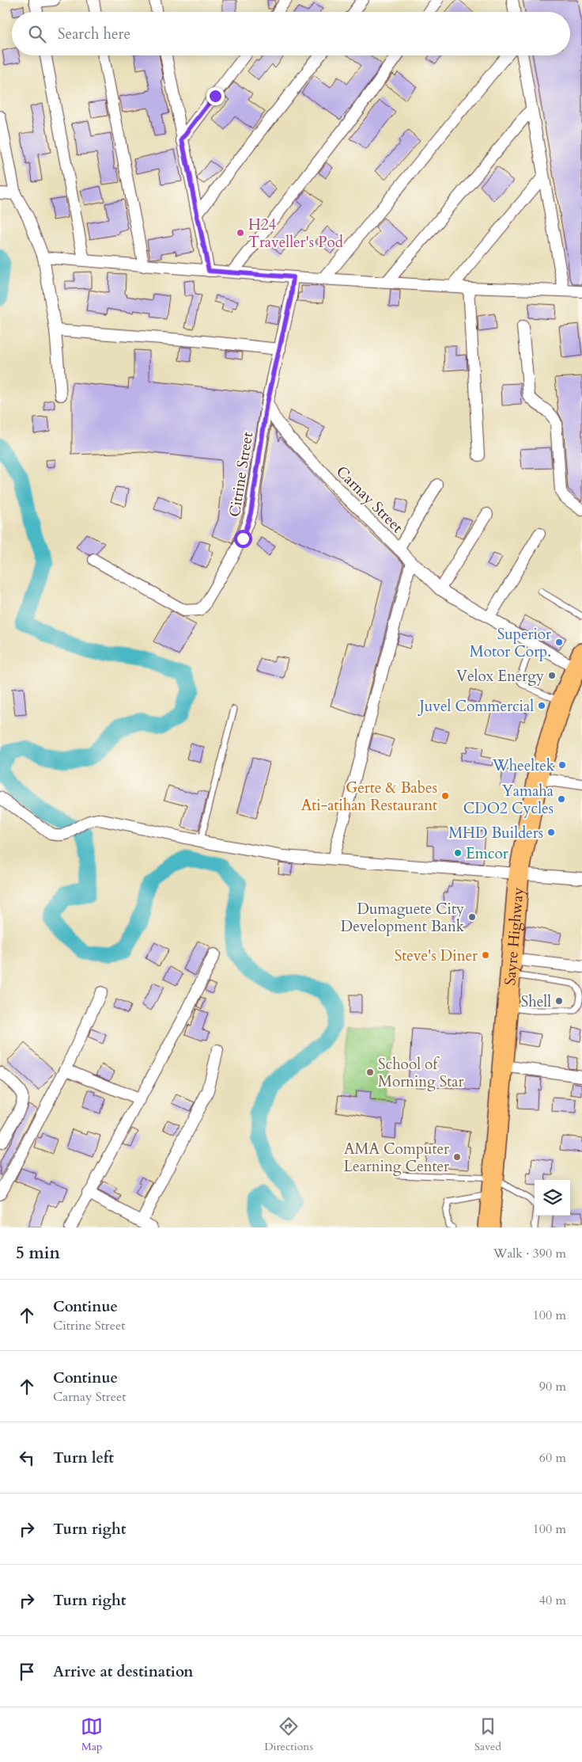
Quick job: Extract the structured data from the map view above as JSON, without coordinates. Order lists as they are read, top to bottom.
{
  "streets": {
    "highway": ["Sayre Highway"],
    "street": ["Citrine Street", "Carnay Street"]
  },
  "crossings": [
    ["Citrine Street", "Carnay Street"],
    ["Carnay Street", "Sayre Highway"]
  ],
  "places": [
    "H24 Traveller's Pod",
    "Superior Motor Corp.",
    "Velox Energy",
    "Juvel Commercial",
    "Wheeltek",
    "Gerte & Babes Ati-atihan Restaurant",
    "Yamaha CDO2 Cycles",
    "MHD Builders",
    "Emcor",
    "Dumaguete City Development Bank",
    "Steve's Diner",
    "Shell",
    "School of Morning Star",
    "AMA Computer Learning Center"
  ],
  "page": {
    "search": "Search here",
    "heading": ["5 min", "Walk · 390 m"],
    "list": [
      ["Continue", "Citrine Street", "100 m"],
      ["Continue", "Carnay Street", "90 m"],
      ["Turn left", "60 m"],
      ["Turn right", "100 m"],
      ["Turn right", "40 m"],
      "Arrive at destination"
    ],
    "nav": ["Map", "Directions", "Saved"]
  }
}
